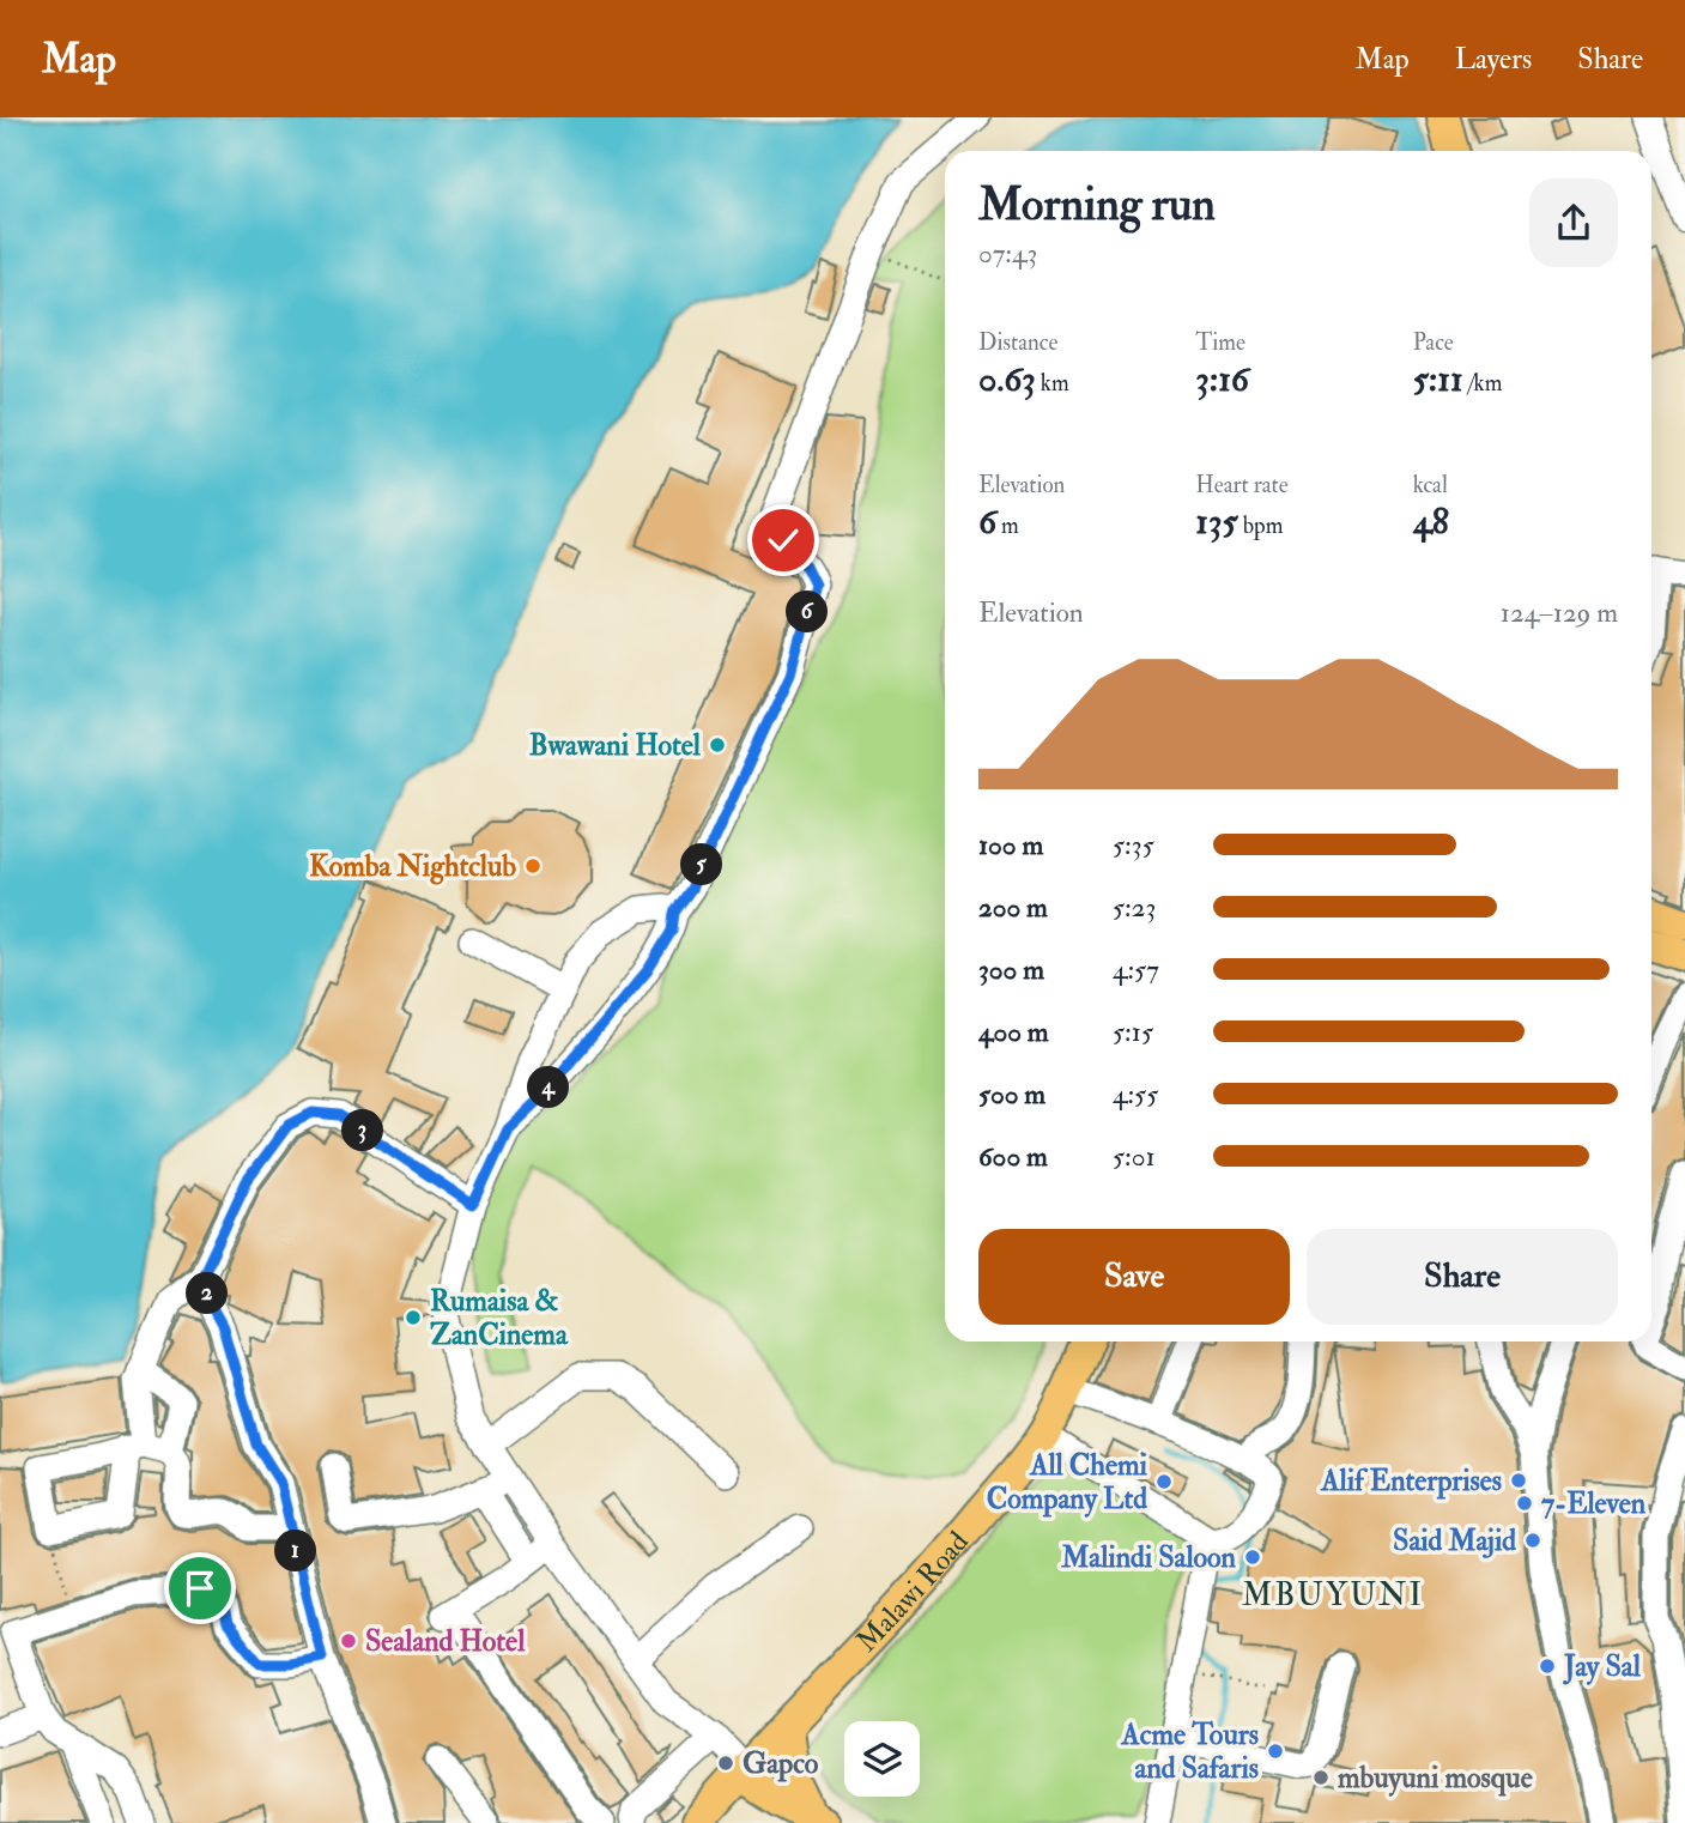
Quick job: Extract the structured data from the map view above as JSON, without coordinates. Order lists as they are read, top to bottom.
{
  "streets": {
    "main road": ["Malawi Road"]
  },
  "districts": ["MBUYUNI"],
  "places": [
    "Bwawani Hotel",
    "Komba Nightclub",
    "Rumaisa & ZanCinema",
    "Alif Enterprises",
    "All Chemi Company Ltd",
    "7-Eleven",
    "Said Majid",
    "Malindi Saloon",
    "Sealand Hotel",
    "Jay Sal",
    "Acme Tours and Safaris",
    "Gapco",
    "mbuyuni mosque"
  ],
  "page": {
    "header": "Map",
    "nav": ["Map", "Layers", "Share"],
    "heading": ["Morning run", "07:43"],
    "stats": [
      ["Distance", "0.63 km"],
      ["Time", "3:16"],
      ["Pace", "5:11 /km"],
      ["Elevation", "6 m"],
      ["Heart rate", "135 bpm"],
      ["kcal", "48"]
    ],
    "chart": ["Elevation", "124–129 m"],
    "pins": [
      "6",
      "5",
      "4",
      "3",
      "2",
      "1"
    ],
    "list": [
      {
        "name": "100 m",
        "note": "5:35"
      },
      {
        "name": "200 m",
        "note": "5:23"
      },
      {
        "name": "300 m",
        "note": "4:57"
      },
      {
        "name": "400 m",
        "note": "5:15"
      },
      {
        "name": "500 m",
        "note": "4:55"
      },
      {
        "name": "600 m",
        "note": "5:01"
      }
    ],
    "buttons": ["Save", "Share"]
  }
}
